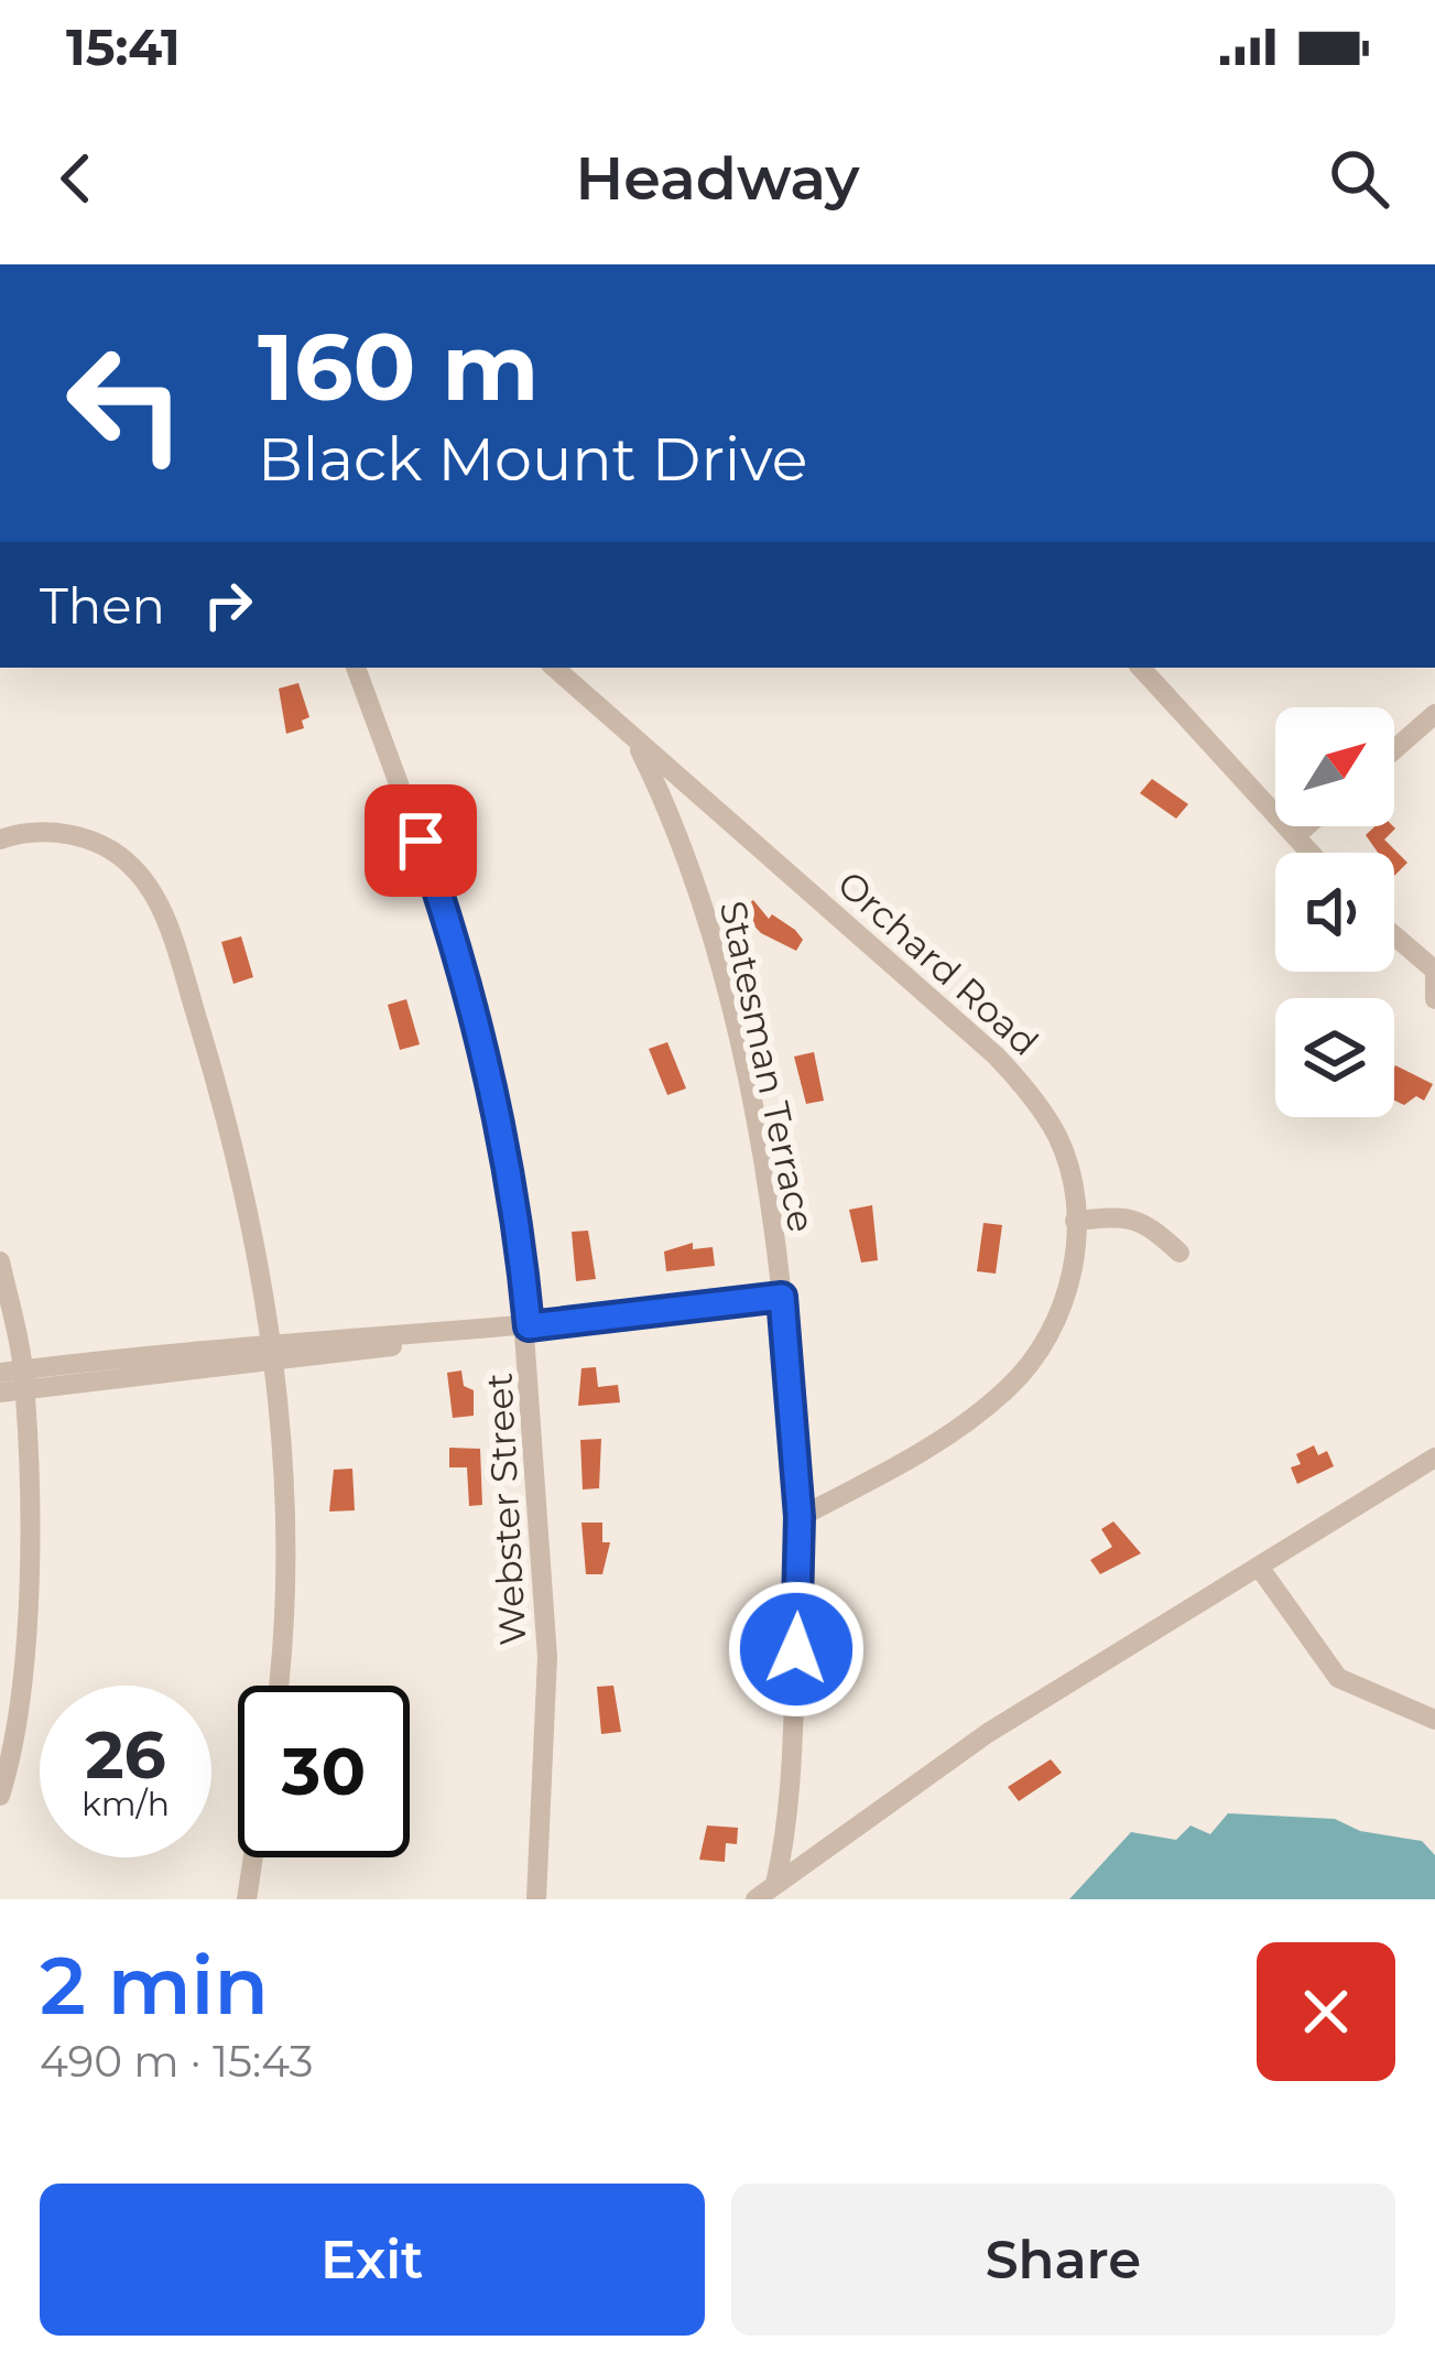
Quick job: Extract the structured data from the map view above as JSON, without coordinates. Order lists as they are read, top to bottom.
{
  "streets": {
    "street": ["Orchard Road", "Statesman Terrace", "Webster Street"]
  },
  "crossings": [
    ["Orchard Road", "Statesman Terrace"]
  ],
  "north": "top right",
  "page": {
    "status": "15:41",
    "header": "Headway",
    "turn": ["160 m", "Black Mount Drive"],
    "then": "Then",
    "speed": "26 km/h",
    "limit": "30",
    "heading": ["2 min", "490 m · 15:43"],
    "buttons": ["Exit", "Share"]
  }
}
